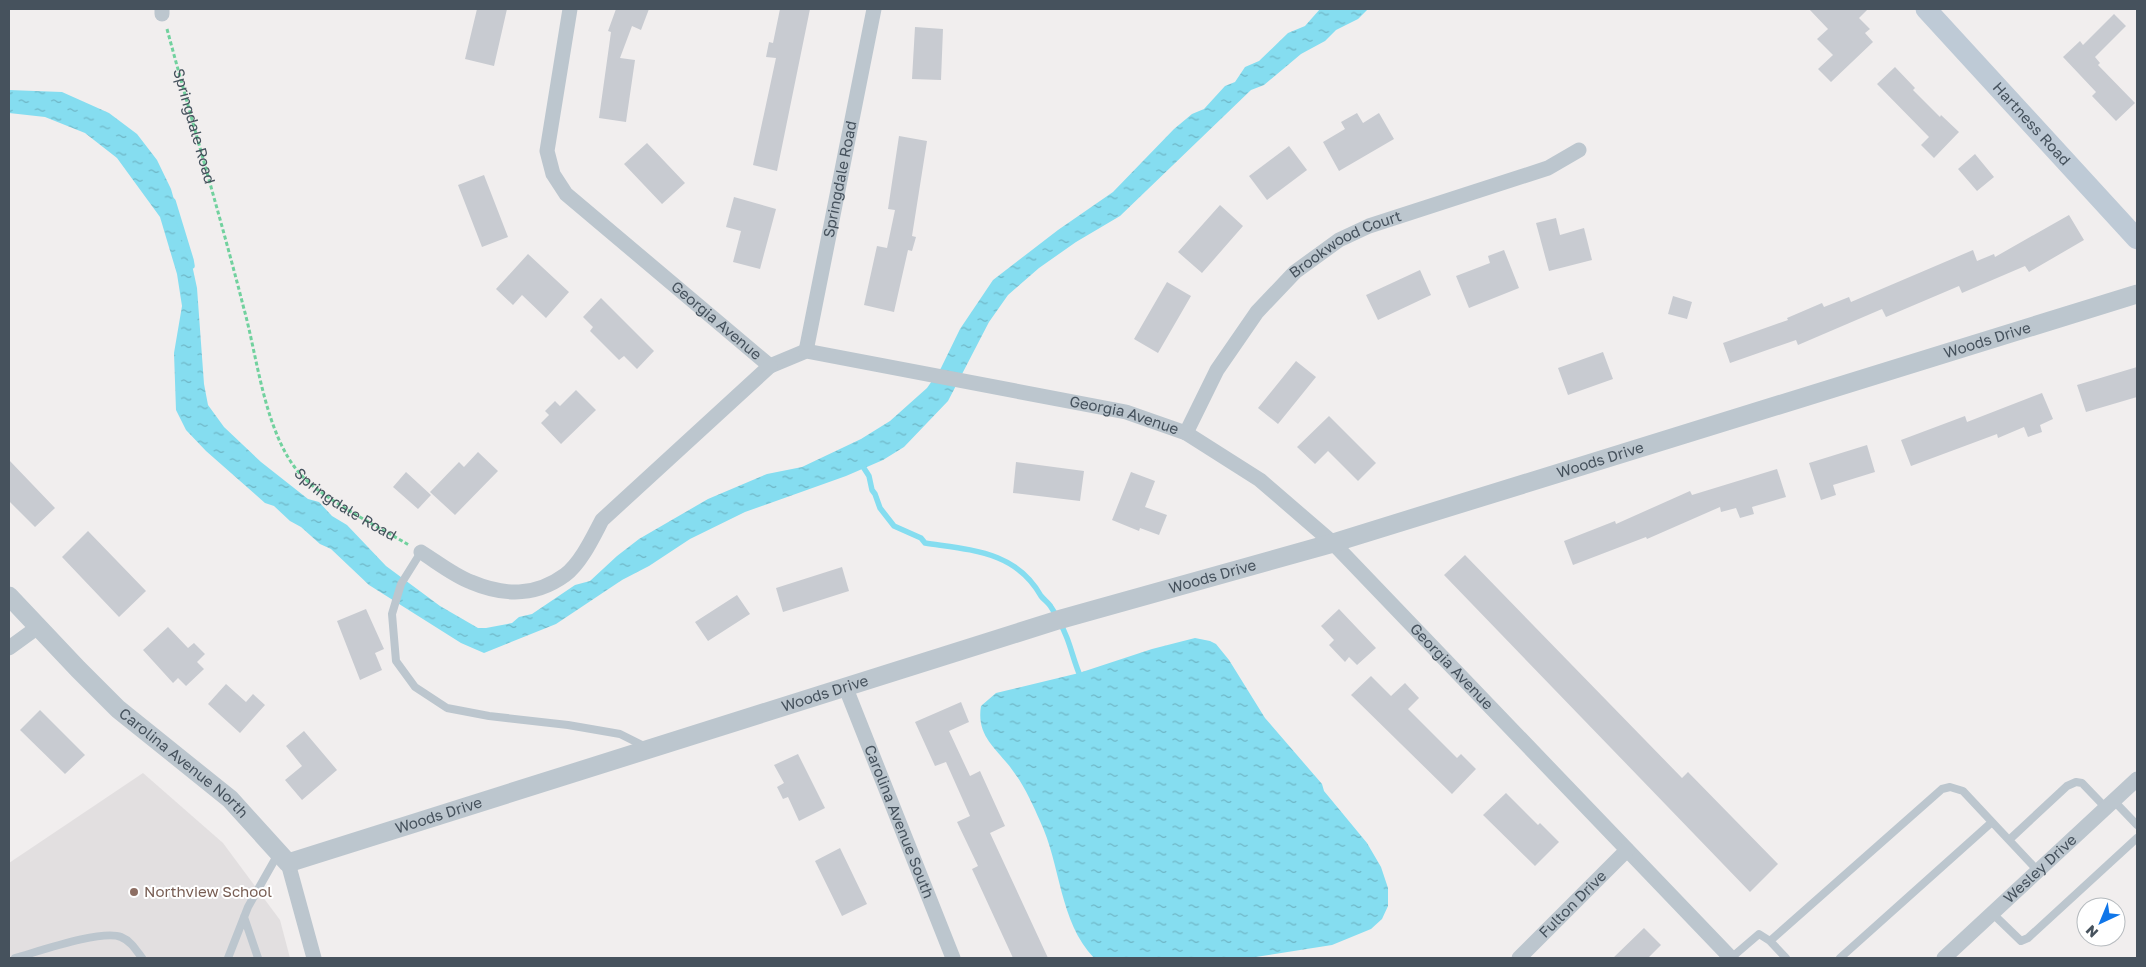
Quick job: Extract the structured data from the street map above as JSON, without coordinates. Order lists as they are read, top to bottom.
{
  "streets": {
    "main road": ["Hartness Road"],
    "street": [
      "Springdale Road",
      "Brookwood Court",
      "Georgia Avenue",
      "Woods Drive",
      "Carolina Avenue North",
      "Carolina Avenue South",
      "Wesley Drive",
      "Fulton Drive"
    ]
  },
  "crossings": [
    ["Springdale Road", "Georgia Avenue"],
    ["Brookwood Court", "Georgia Avenue"],
    ["Georgia Avenue", "Woods Drive"],
    ["Georgia Avenue", "Fulton Drive"],
    ["Woods Drive", "Carolina Avenue North"],
    ["Woods Drive", "Carolina Avenue South"]
  ],
  "places": ["Northview School"],
  "north": "bottom left"
}
